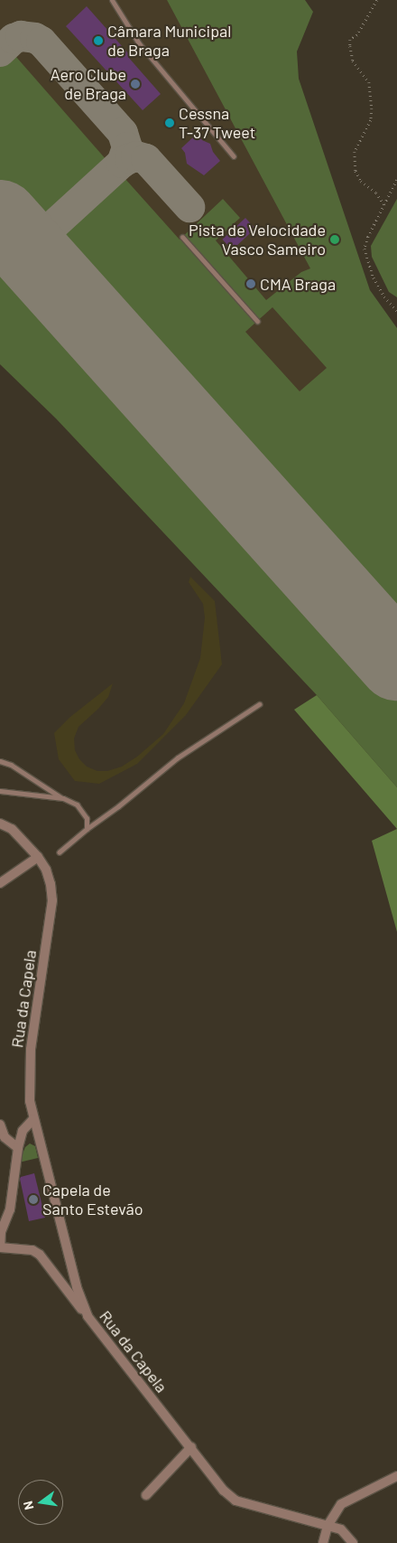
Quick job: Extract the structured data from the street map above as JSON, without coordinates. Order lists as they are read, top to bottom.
{
  "streets": {
    "street": ["Rua da Capela"]
  },
  "places": [
    "Câmara Municipal de Braga",
    "Aero Clube de Braga",
    "Cessna T-37 Tweet",
    "Pista de Velocidade Vasco Sameiro",
    "CMA Braga",
    "Capela de Santo Estevão"
  ],
  "north": "left"
}
